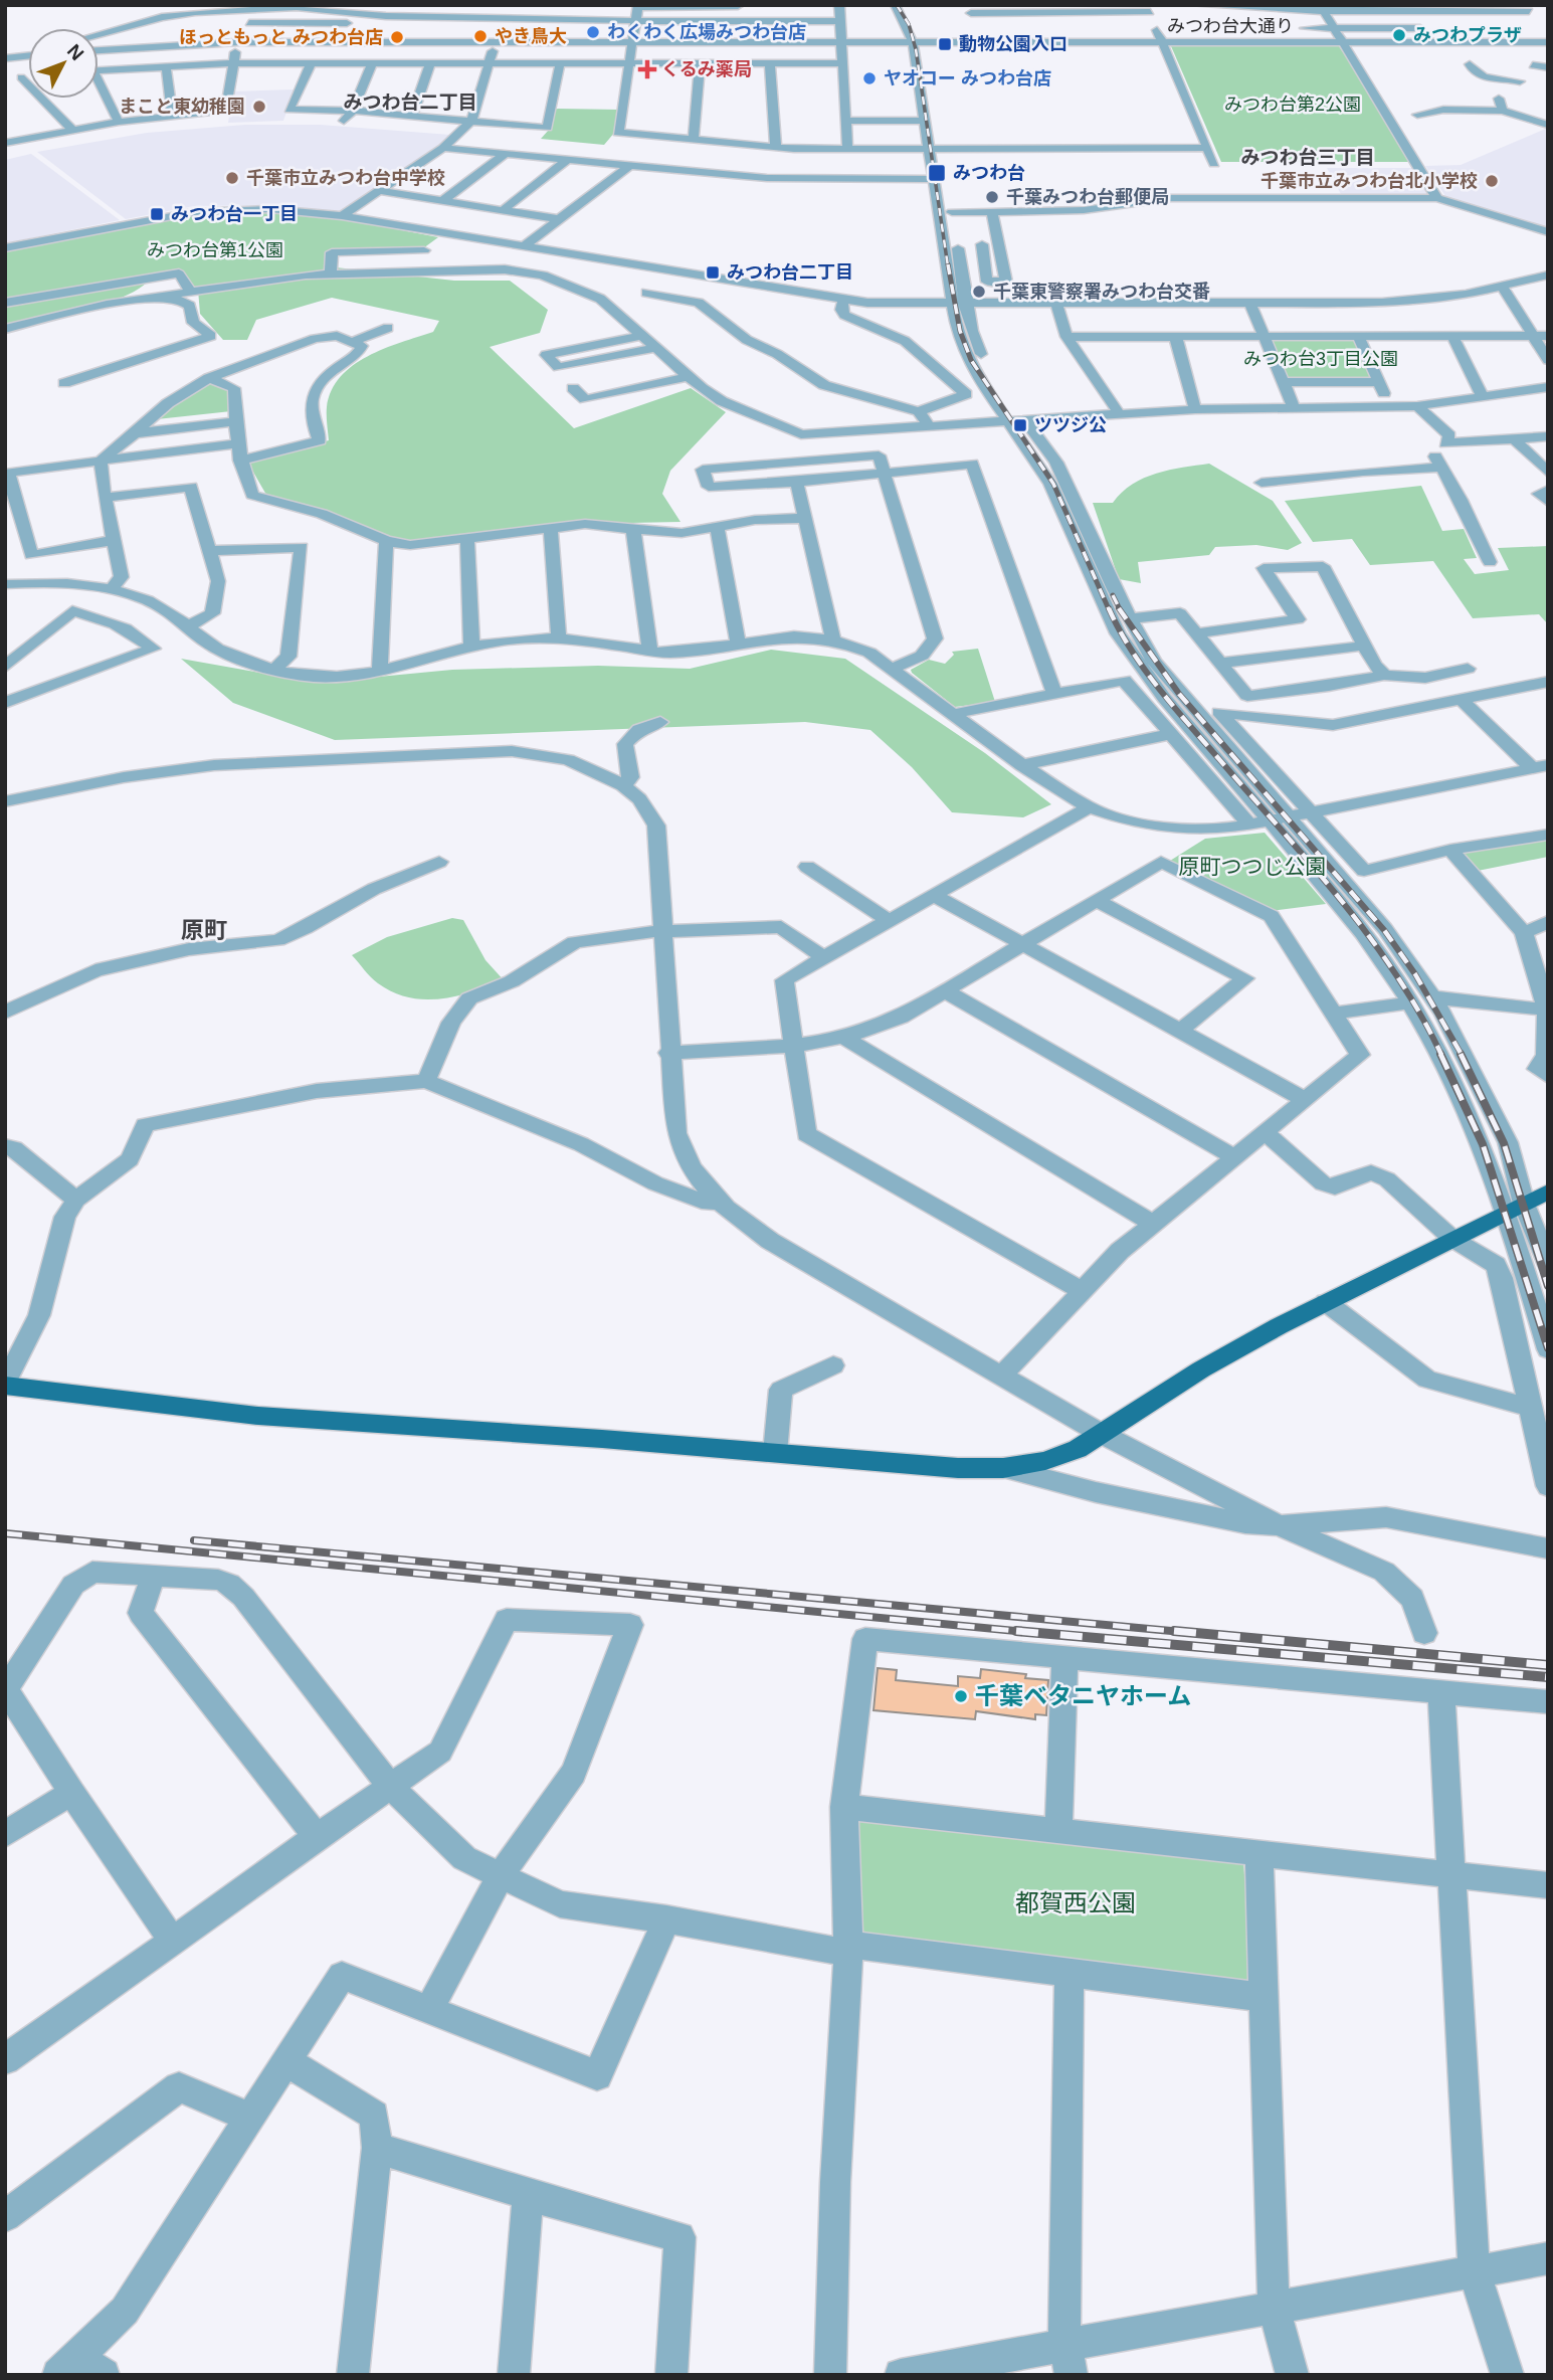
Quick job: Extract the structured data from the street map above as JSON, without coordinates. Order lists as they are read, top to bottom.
{
  "streets": {
    "street": ["みつわ台大通り"]
  },
  "districts": ["みつわ台二丁目", "みつわ台三丁目", "原町"],
  "parks": [
    "みつわ台第2公園",
    "みつわ台第1公園",
    "みつわ台3丁目公園",
    "原町つつじ公園",
    "都賀西公園"
  ],
  "places": {
    "other": [
      "わくわく広場みつわ台店",
      "みつわプラザ",
      "やき鳥大",
      "ほっともっと みつわ台店",
      "ヤオコー みつわ台店",
      "まこと東幼稚園",
      "千葉市立みつわ台中学校",
      "千葉市立みつわ台北小学校",
      "千葉みつわ台郵便局",
      "千葉東警察署みつわ台交番",
      "千葉ベタニヤホーム"
    ],
    "transit": [
      "動物公園入口",
      "みつわ台",
      "みつわ台一丁目",
      "みつわ台二丁目",
      "ツツジ公"
    ],
    "health": ["くるみ薬局"]
  },
  "north": "top right"
}
